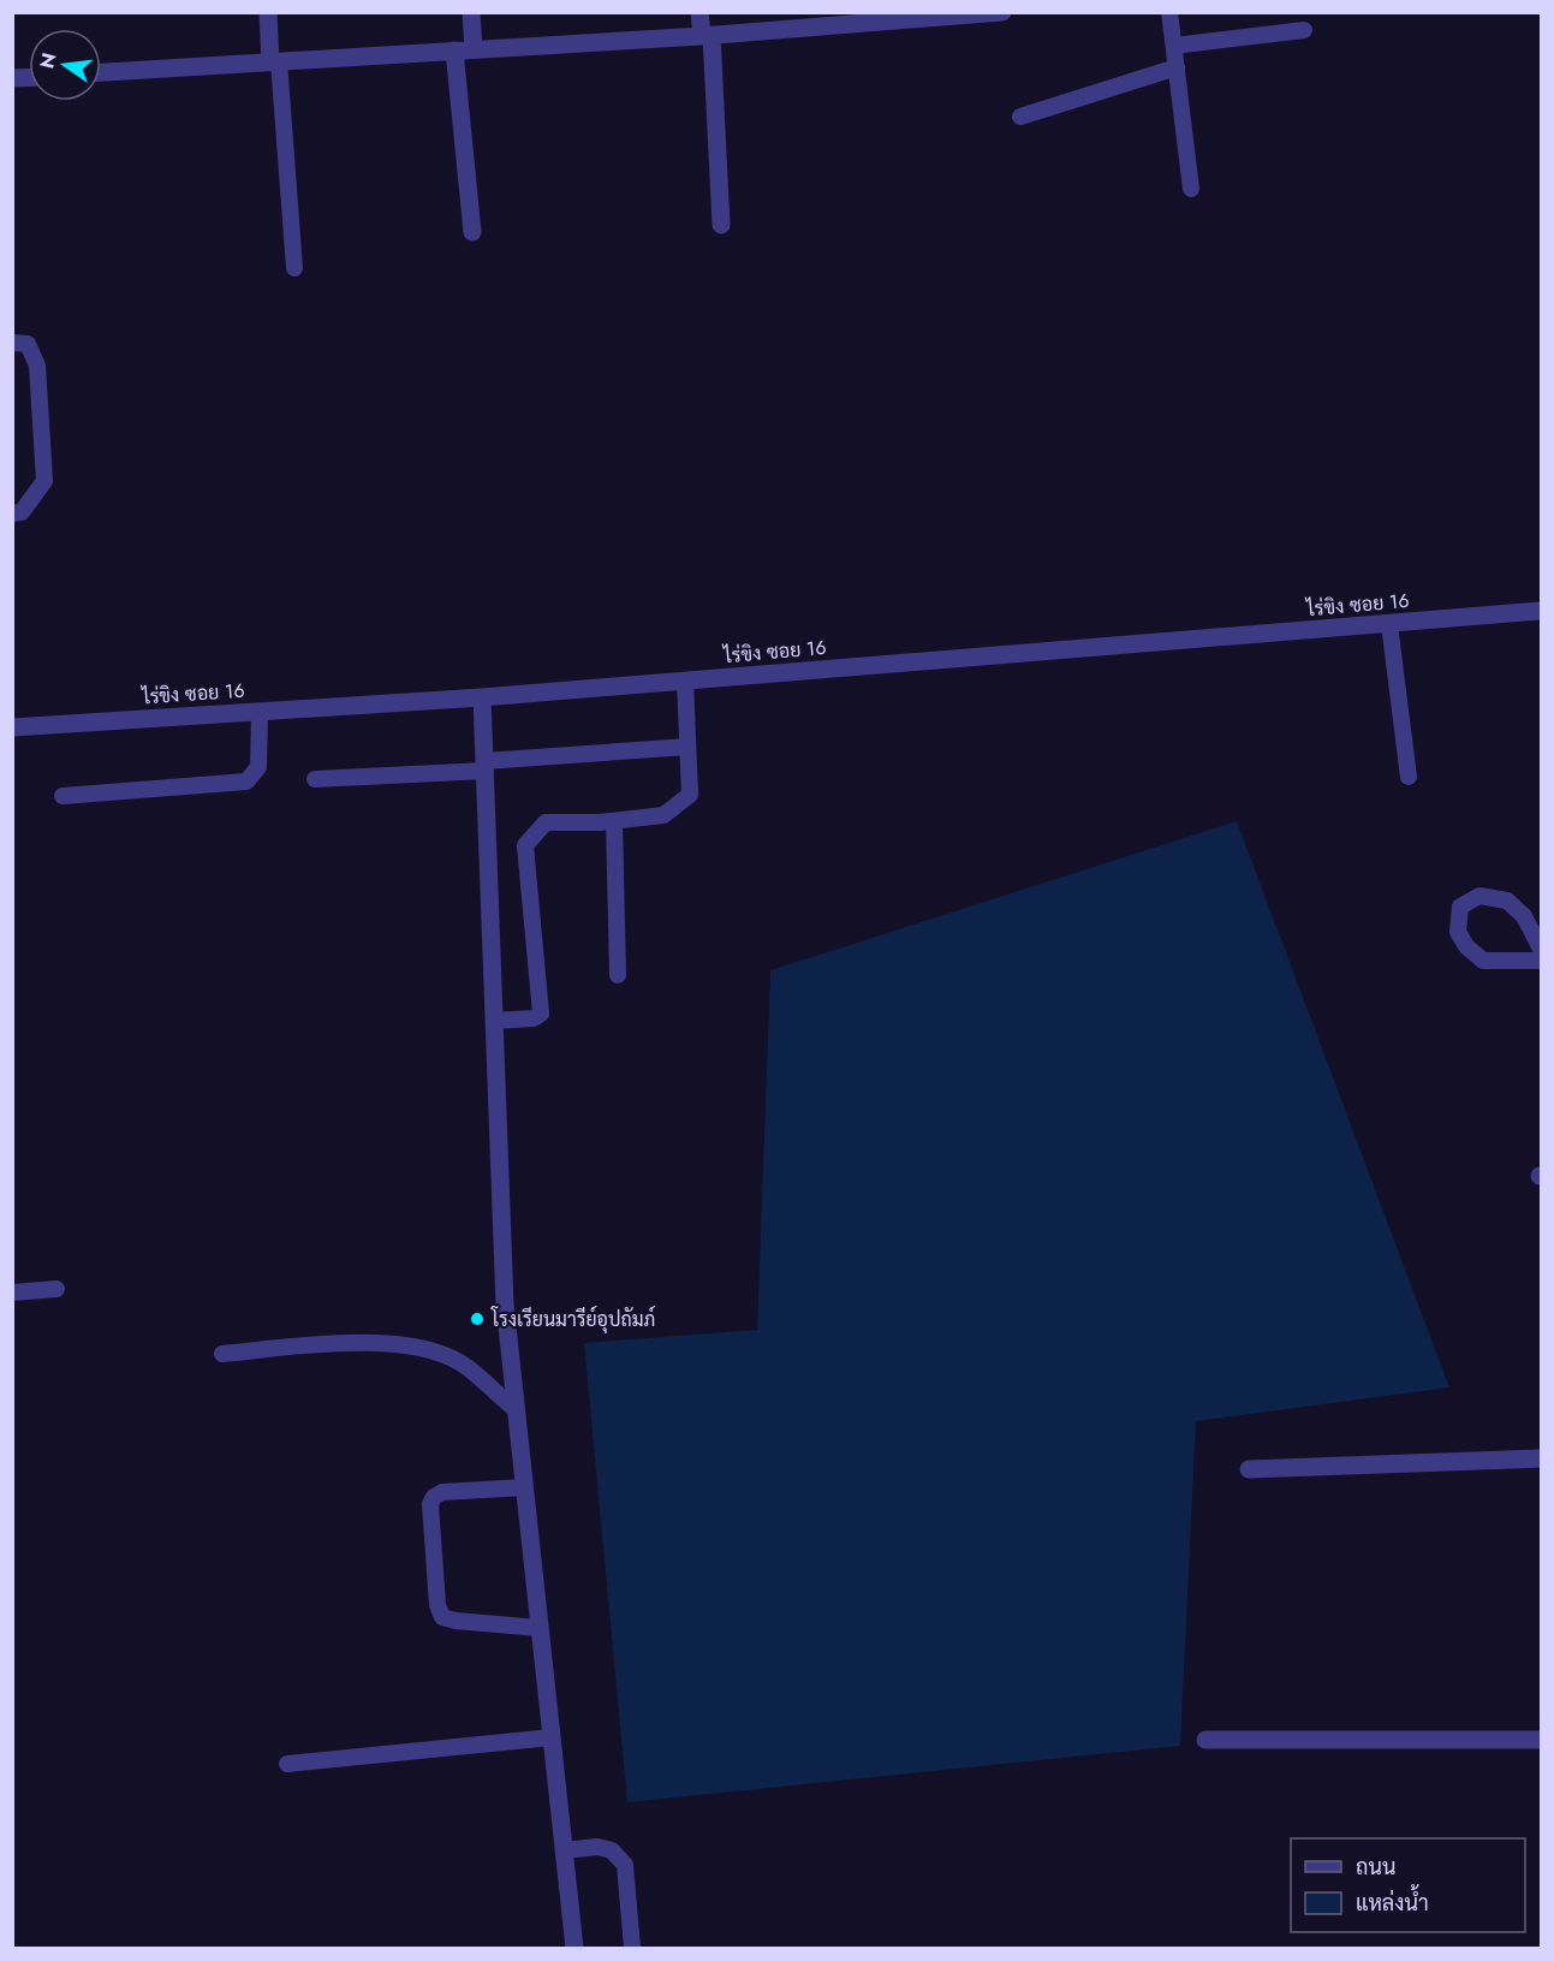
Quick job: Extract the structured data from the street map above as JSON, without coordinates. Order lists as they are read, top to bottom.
{
  "streets": {
    "street": ["ไร่ขิง ซอย 16"]
  },
  "places": ["โรงเรียนมารีย์อุปถัมภ์"],
  "legend": ["ถนน", "แหล่งน้ำ"],
  "north": "left"
}
